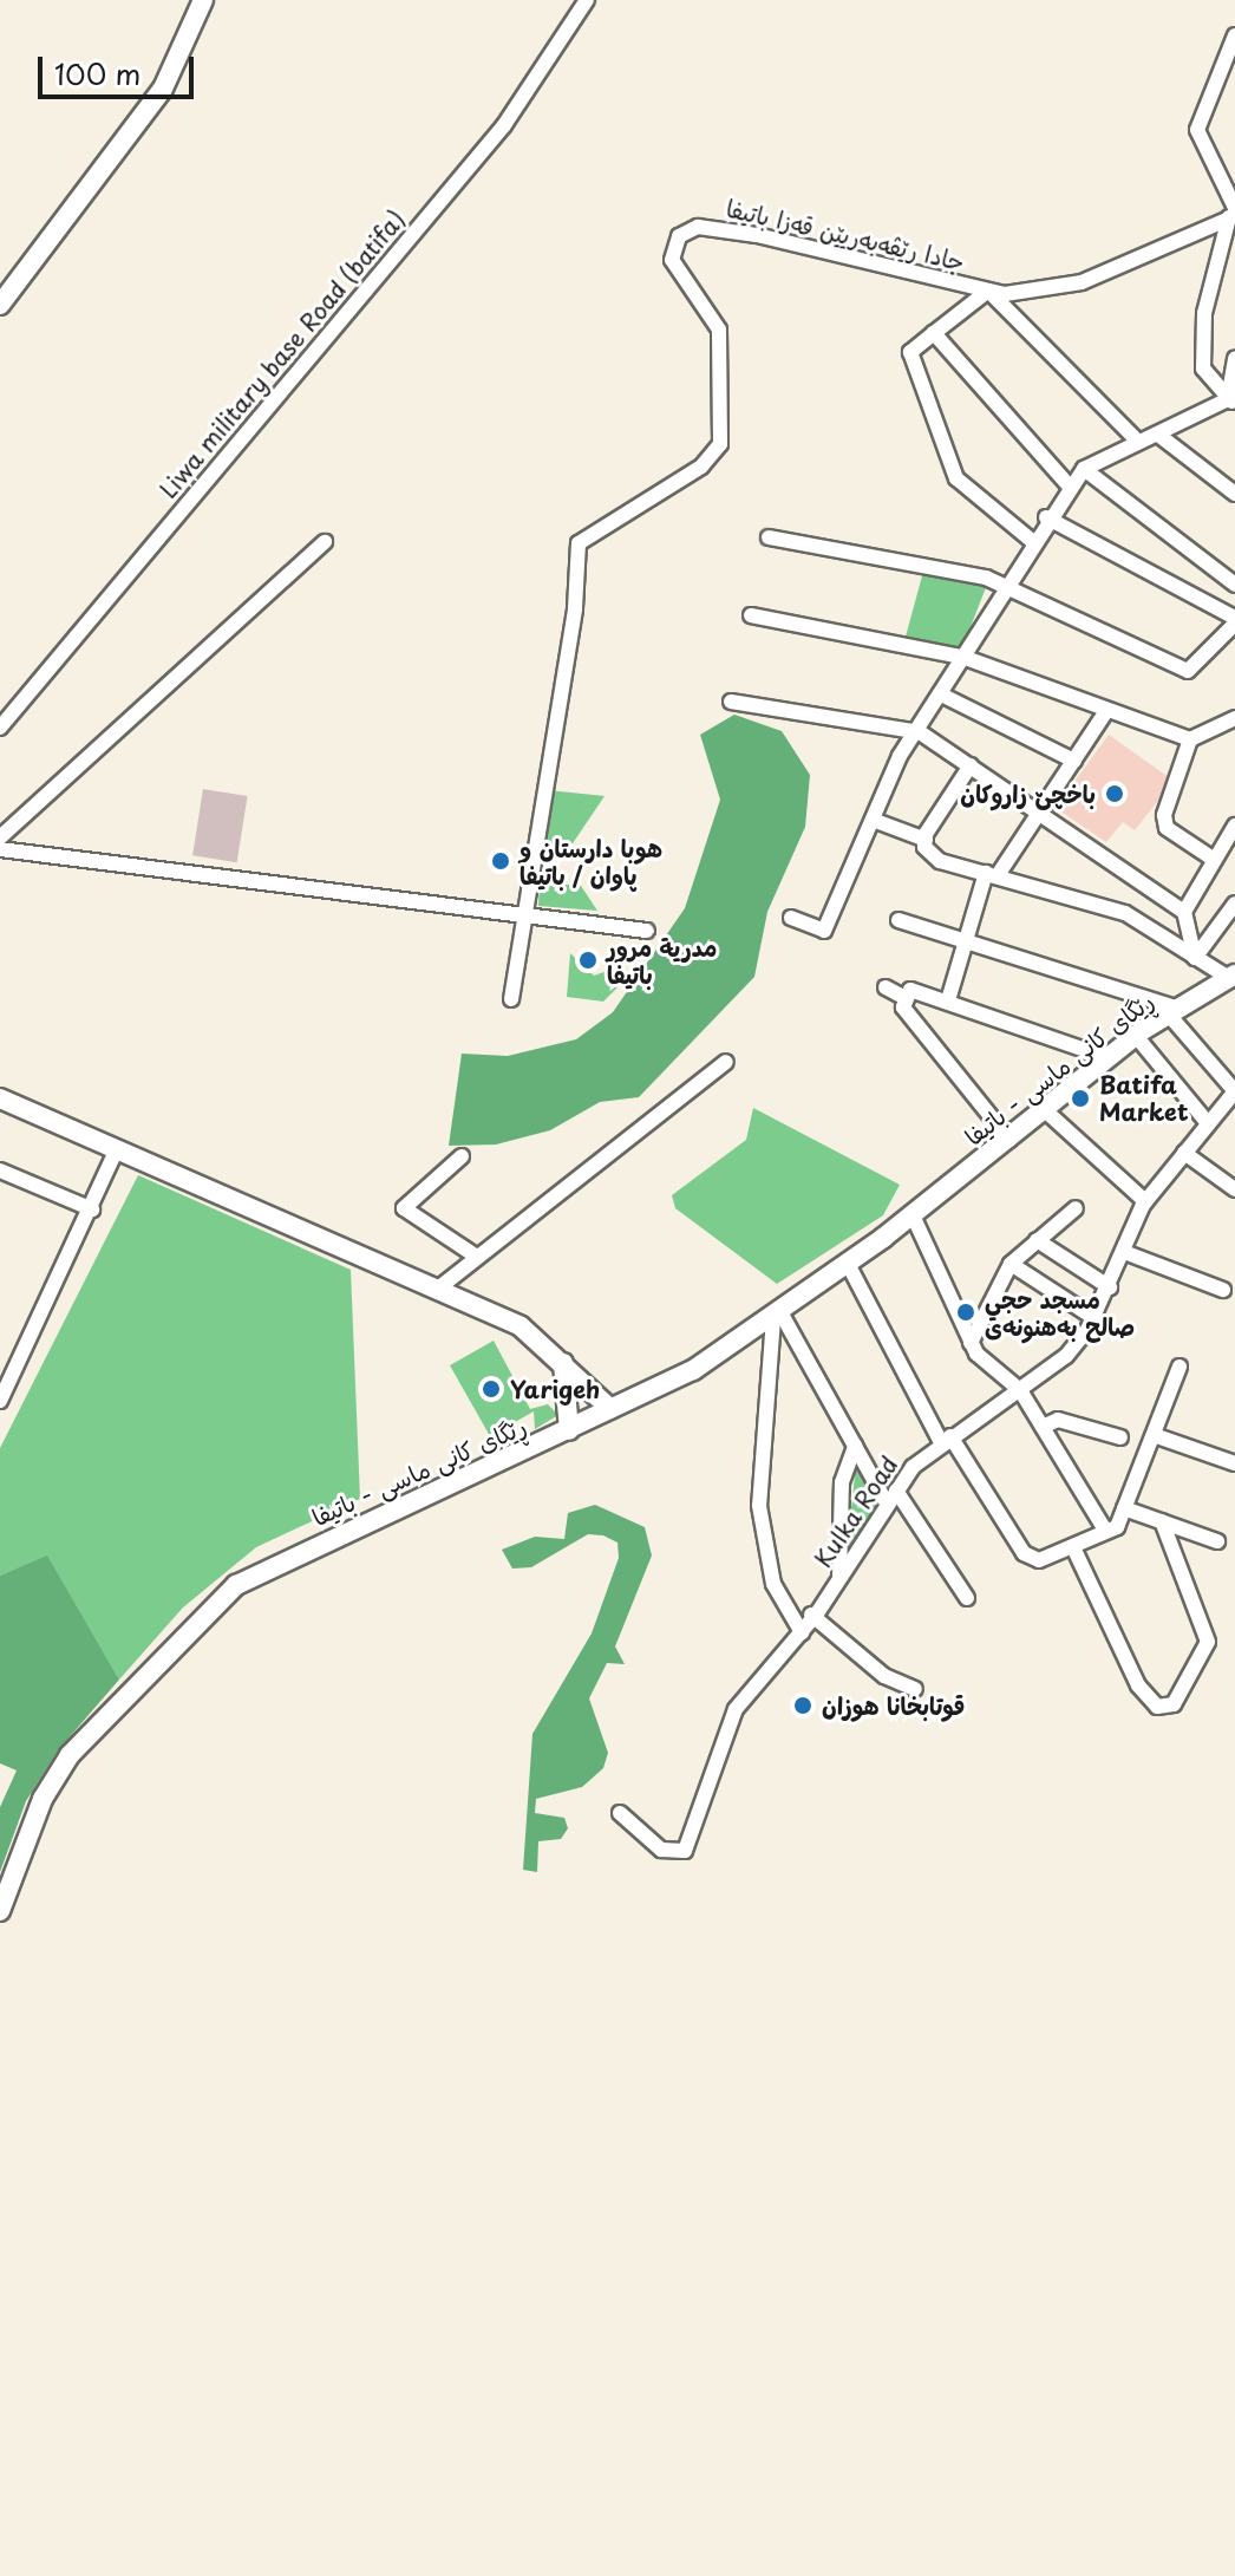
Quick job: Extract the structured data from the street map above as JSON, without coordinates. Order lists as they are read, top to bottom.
{
  "streets": {
    "main road": ["ڕێگای کانی ماسی - باتيفا"],
    "street": ["جادا رێڤه‌به‌ريێن قه‌زا باتيفا", "Liwa military base Road (batifa)", "Kulka Road"]
  },
  "places": [
    "باخچێ زاروکان",
    "هوبا دارستان و پاوان / باتيفا",
    "مدرية مرور باتيفا",
    "Batifa Market",
    "مسجد حجي صالح بەھنونەی",
    "Yarigeh",
    "قوتابخانا هوزان"
  ],
  "scale_bar": "100 m"
}
